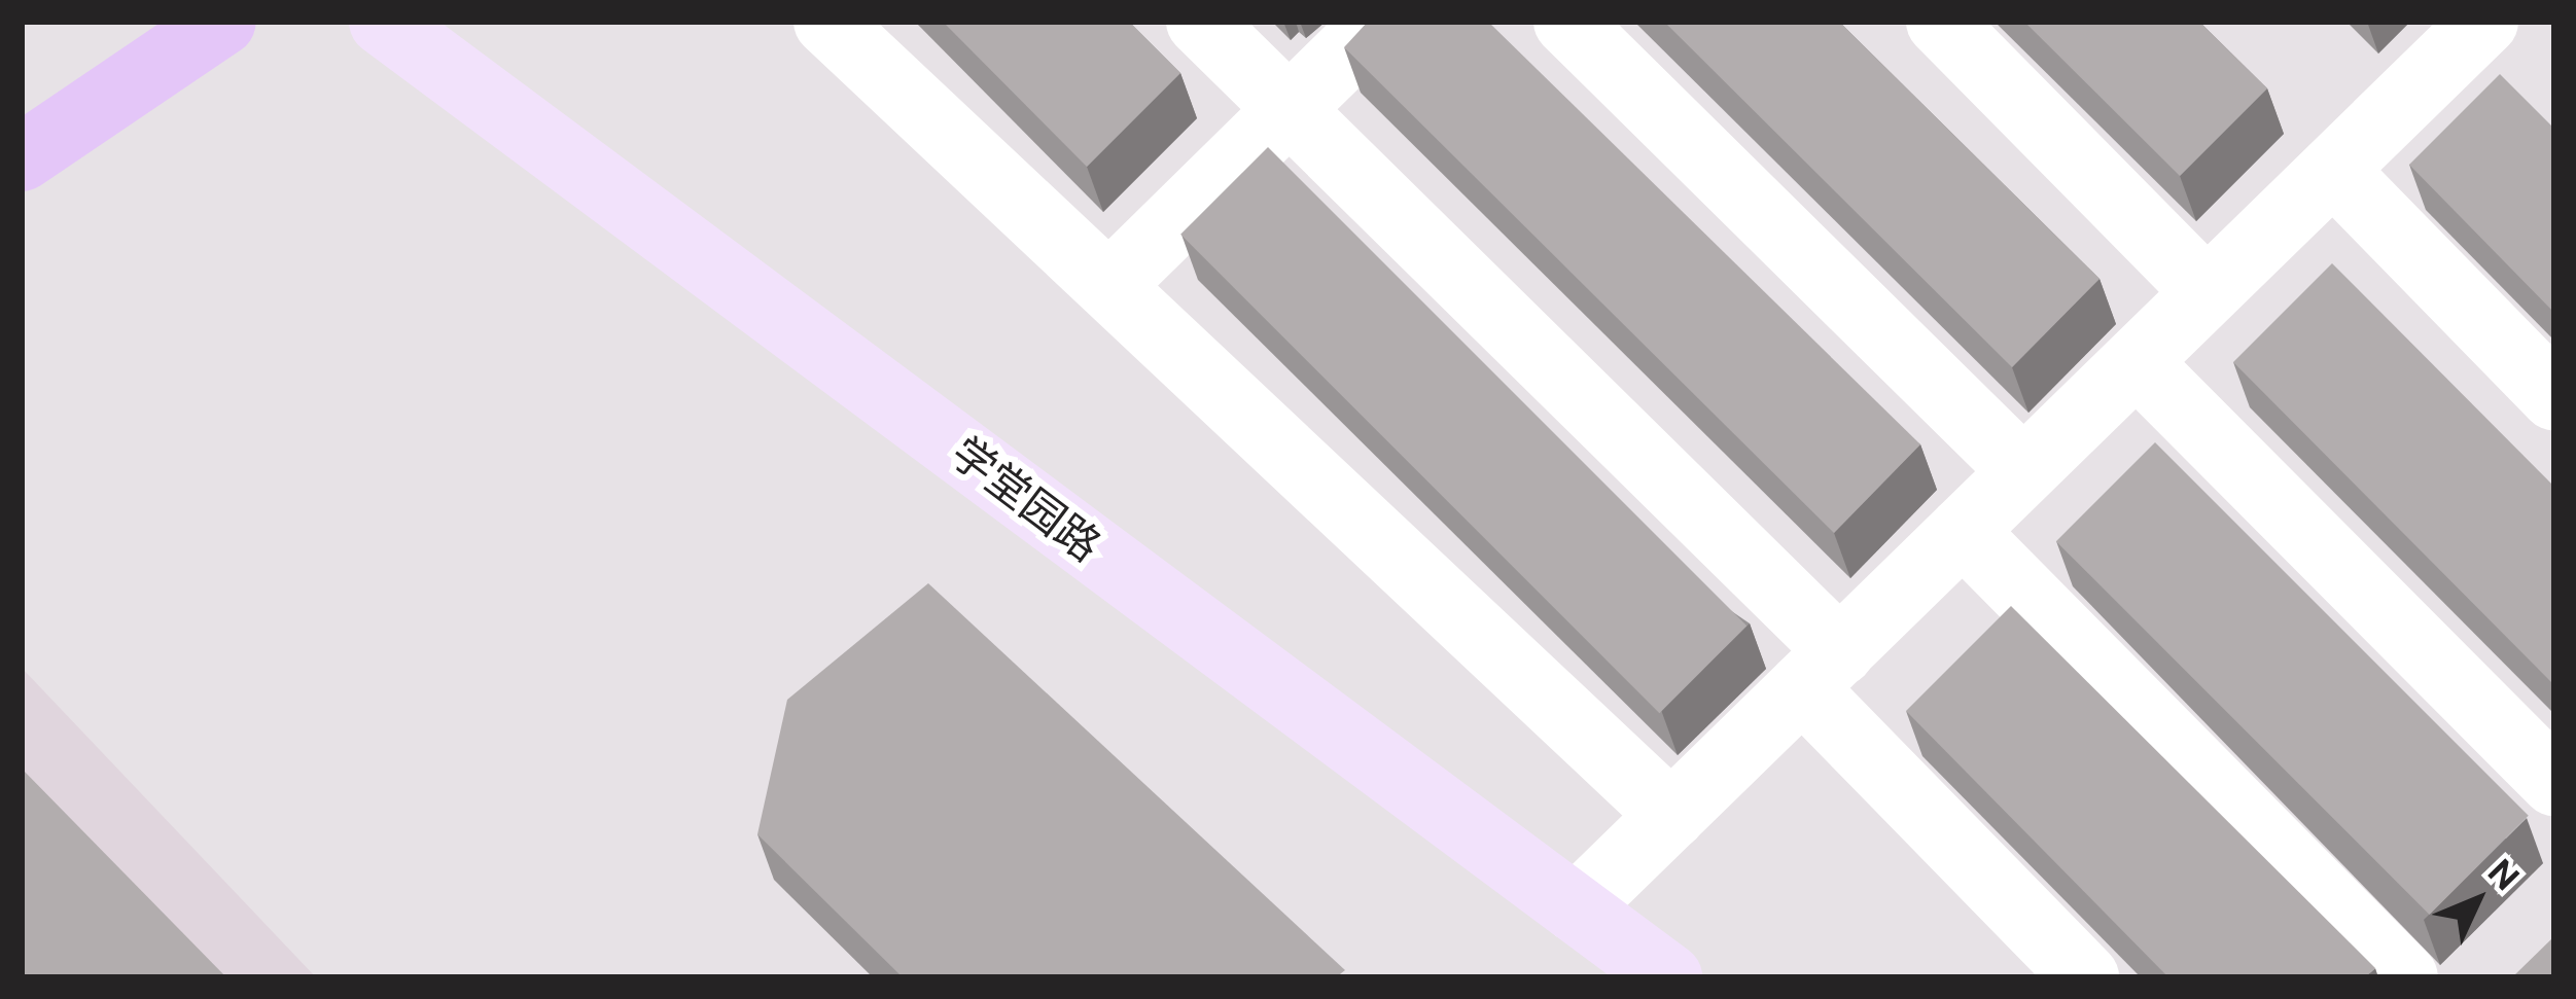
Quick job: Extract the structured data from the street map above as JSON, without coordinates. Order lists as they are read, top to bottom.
{
  "streets": {
    "street": ["学堂园路"]
  },
  "north": "top right"
}
